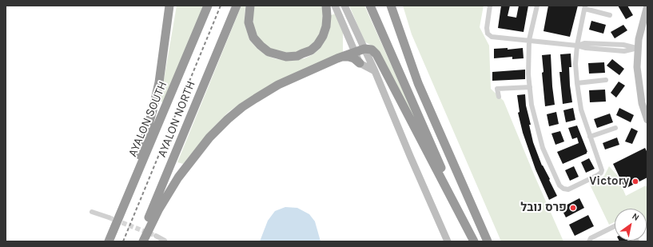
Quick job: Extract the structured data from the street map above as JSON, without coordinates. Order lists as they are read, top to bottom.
{
  "streets": {
    "highway": ["AYALON SOUTH", "AYALON NORTH"]
  },
  "places": ["Victory", "פרס נובל"],
  "north": "top right"
}
